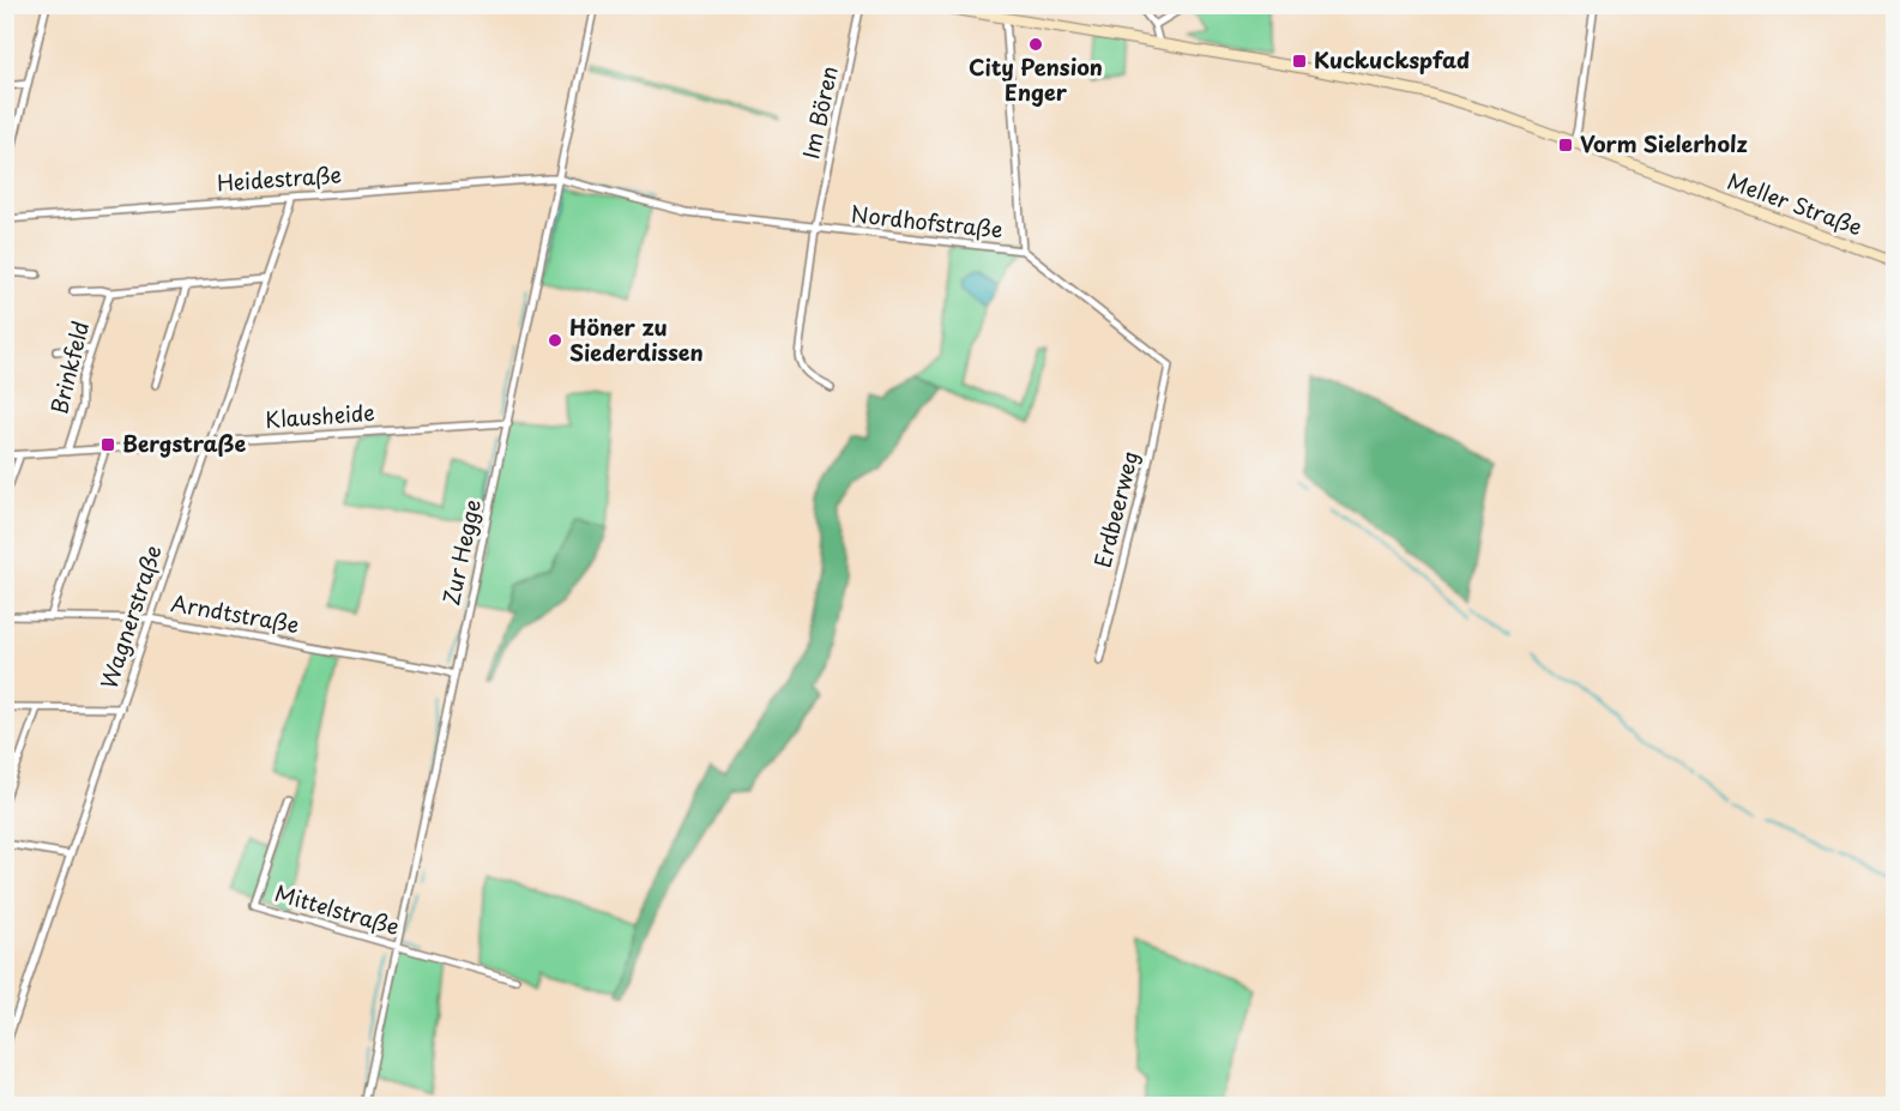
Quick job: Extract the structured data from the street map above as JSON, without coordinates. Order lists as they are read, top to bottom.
{
  "streets": {
    "main road": ["Meller Straße"],
    "street": [
      "Im Bören",
      "Heidestraße",
      "Nordhofstraße",
      "Brinkfeld",
      "Klausheide",
      "Erdbeerweg",
      "Zur Hegge",
      "Arndtstraße",
      "Wagnerstraße",
      "Mittelstraße"
    ]
  },
  "crossings": [
    ["Im Bören", "Nordhofstraße"],
    ["Heidestraße", "Nordhofstraße"],
    ["Heidestraße", "Zur Hegge"],
    ["Heidestraße", "Wagnerstraße"],
    ["Nordhofstraße", "Erdbeerweg"],
    ["Nordhofstraße", "Zur Hegge"],
    ["Brinkfeld", "Klausheide"],
    ["Brinkfeld", "Wagnerstraße"],
    ["Klausheide", "Zur Hegge"],
    ["Klausheide", "Wagnerstraße"],
    ["Zur Hegge", "Arndtstraße"],
    ["Zur Hegge", "Mittelstraße"],
    ["Arndtstraße", "Wagnerstraße"]
  ],
  "places": {
    "other": ["City Pension Enger", "Höner zu Siederdissen"],
    "transit": ["Kuckuckspfad", "Vorm Sielerholz", "Bergstraße"]
  }
}
